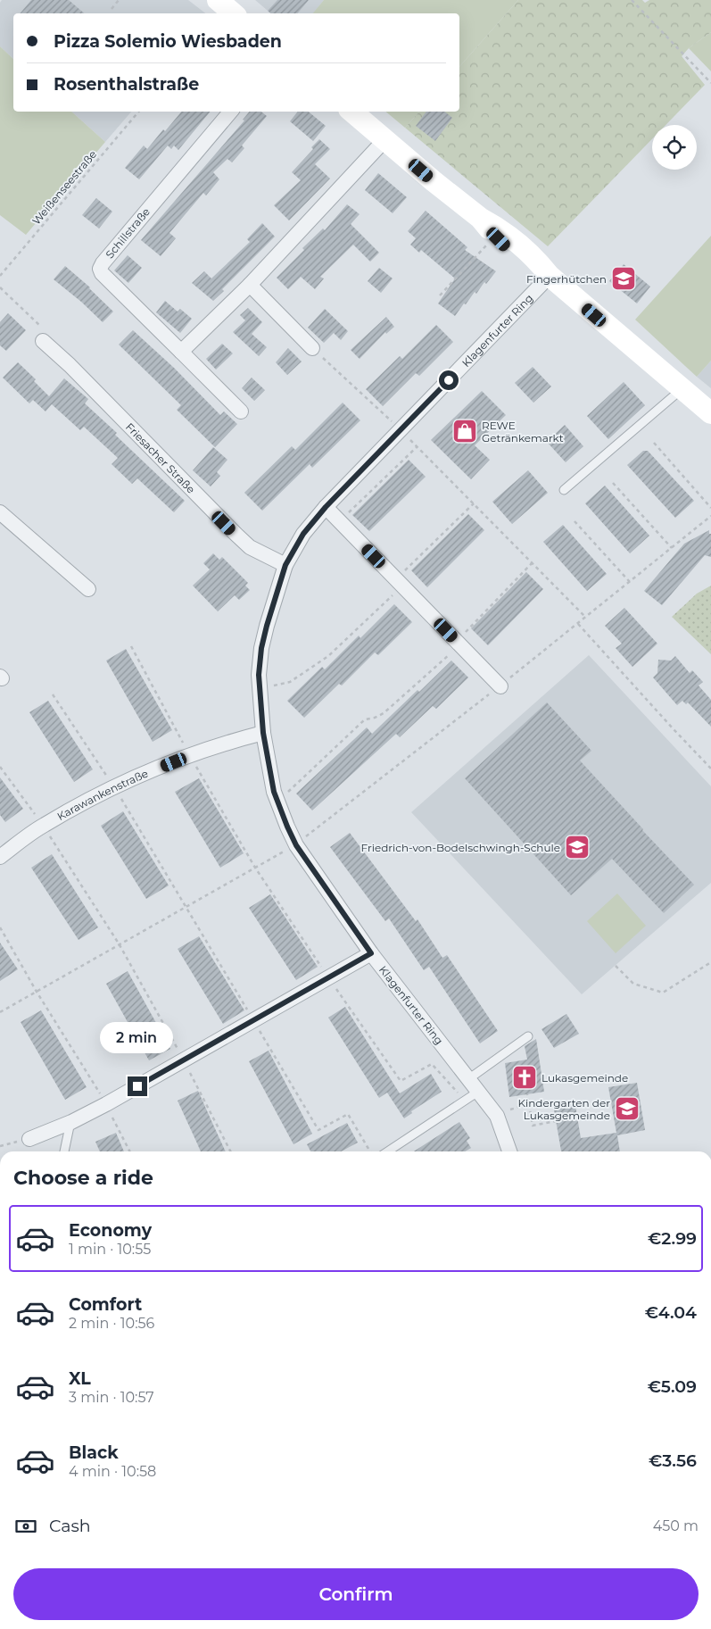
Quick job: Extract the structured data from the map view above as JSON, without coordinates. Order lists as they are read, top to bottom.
{
  "streets": {
    "street": [
      "Schillstraße",
      "Klagenfurter Ring",
      "Friesacher Straße",
      "Karawankenstraße"
    ],
    "path": ["Weißenseestraße"]
  },
  "crossings": [
    ["Klagenfurter Ring", "Friesacher Straße"],
    ["Klagenfurter Ring", "Karawankenstraße"]
  ],
  "places": {
    "school or university": ["Fingerhütchen", "Friedrich-von-Bodelschwingh-Schule", "Kindergarten der Lukasgemeinde"],
    "shop": ["REWE Getränkemarkt"],
    "church": ["Lukasgemeinde"]
  },
  "page": {
    "banner": ["Pizza Solemio Wiesbaden", "Rosenthalstraße"],
    "bubble": "2 min",
    "heading": "Choose a ride",
    "list": [
      {
        "name": "Economy",
        "note": "1 min · 10:55",
        "value": "€2.99"
      },
      {
        "name": "Comfort",
        "note": "2 min · 10:56",
        "value": "€4.04"
      },
      {
        "name": "XL",
        "note": "3 min · 10:57",
        "value": "€5.09"
      },
      {
        "name": "Black",
        "note": "4 min · 10:58",
        "value": "€3.56"
      }
    ],
    "pay": ["Cash", "450 m"],
    "buttons": "Confirm"
  }
}
